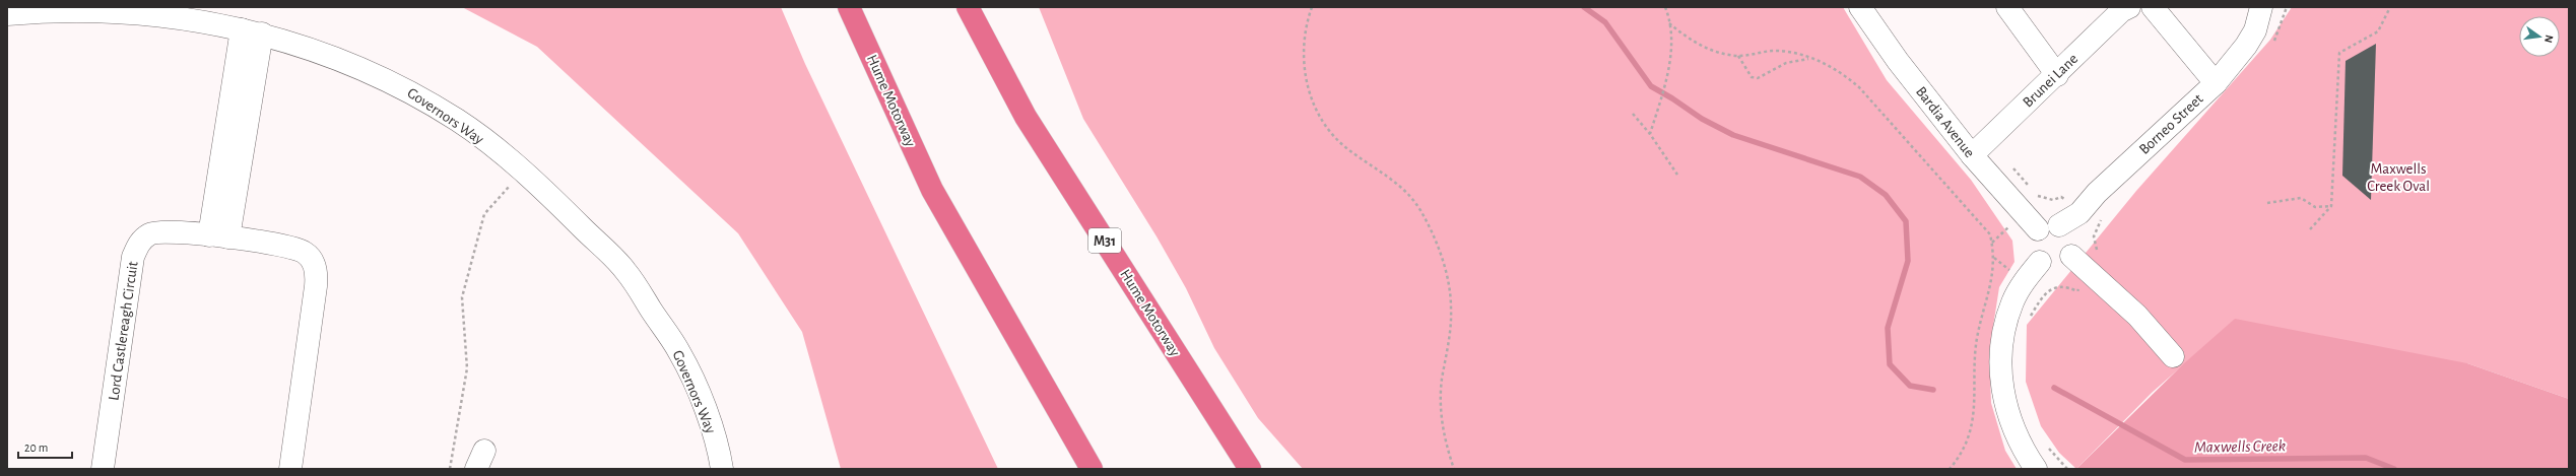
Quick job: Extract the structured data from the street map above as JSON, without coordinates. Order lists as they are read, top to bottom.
{
  "streets": {
    "highway": ["Hume Motorway", "M31"],
    "street": [
      "Brunei Lane",
      "Governors Way",
      "Bardia Avenue",
      "Borneo Street",
      "Lord Castlereagh Circuit"
    ]
  },
  "crossings": [
    ["Brunei Lane", "Bardia Avenue"],
    ["Bardia Avenue", "Borneo Street"]
  ],
  "water": ["Maxwells Creek"],
  "parks": ["Maxwells Creek Oval"],
  "scale_bar": "20 m",
  "north": "right"
}
